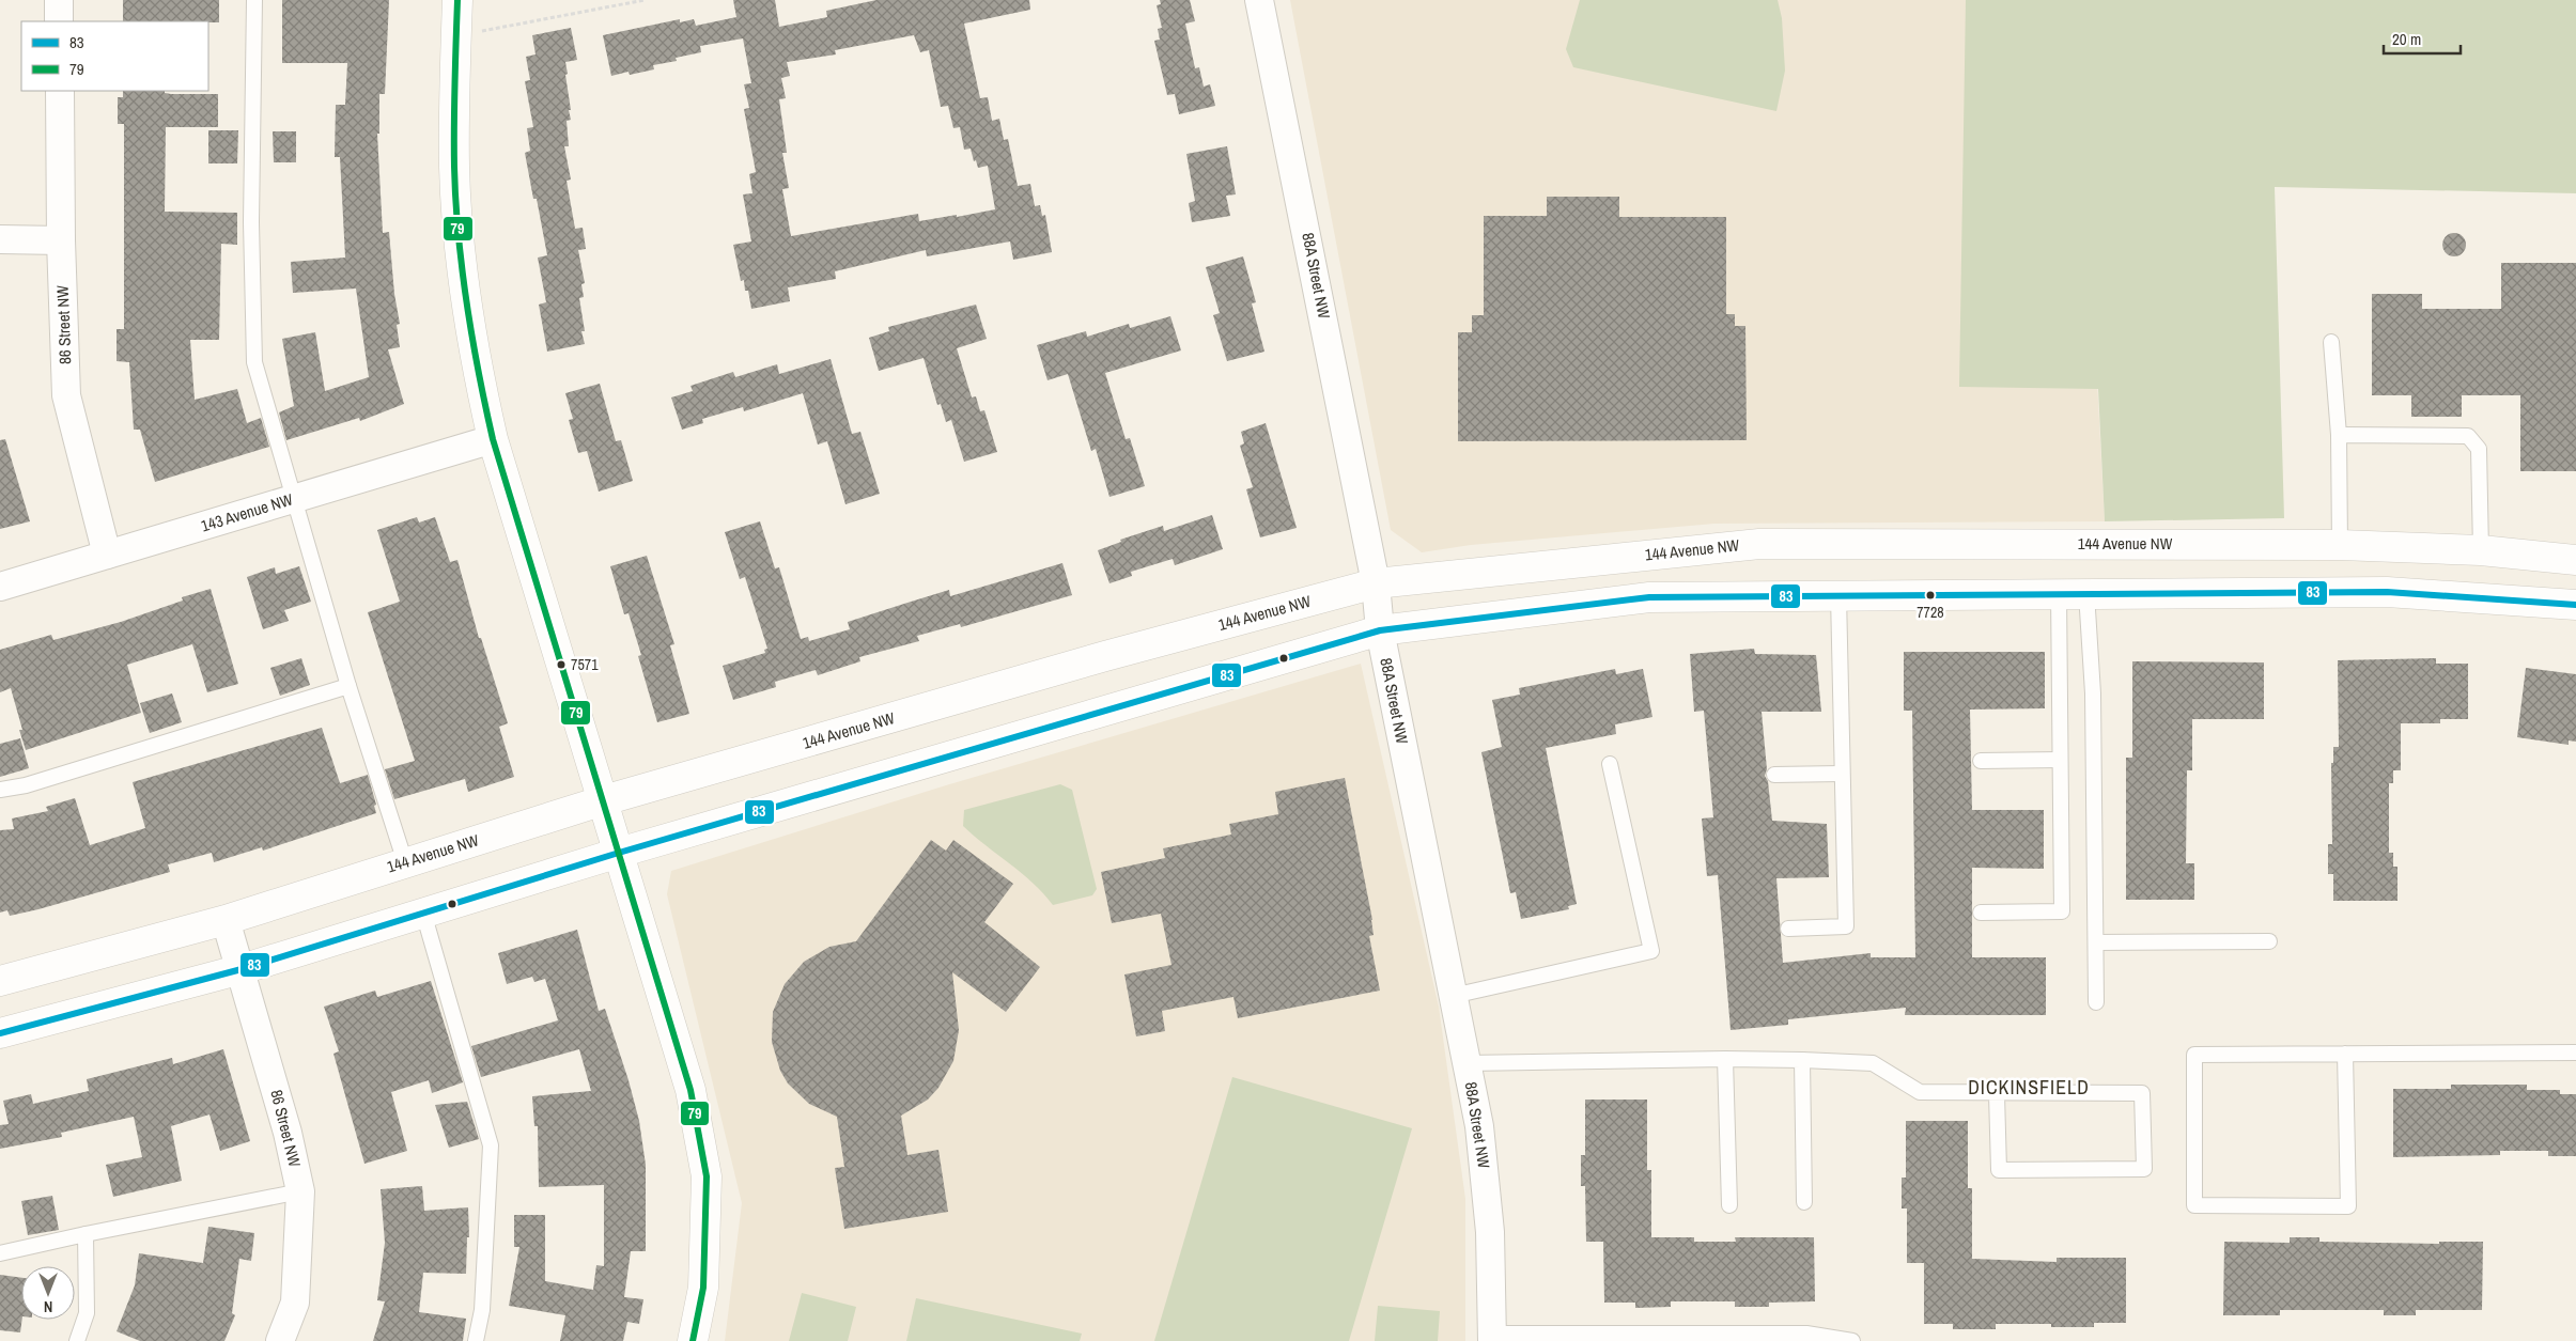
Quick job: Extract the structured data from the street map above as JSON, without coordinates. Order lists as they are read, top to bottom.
{
  "streets": {
    "street": [
      "88A Street NW",
      "86 Street NW",
      "143 Avenue NW",
      "144 Avenue NW"
    ]
  },
  "crossings": [
    ["88A Street NW", "144 Avenue NW"],
    ["86 Street NW", "143 Avenue NW"],
    ["86 Street NW", "144 Avenue NW"]
  ],
  "districts": ["DICKINSFIELD"],
  "places": ["7728", "7571"],
  "lines": ["transit line 79", "transit line 83"],
  "legend": ["83", "79"],
  "scale_bar": "20 m",
  "north": "bottom"
}
